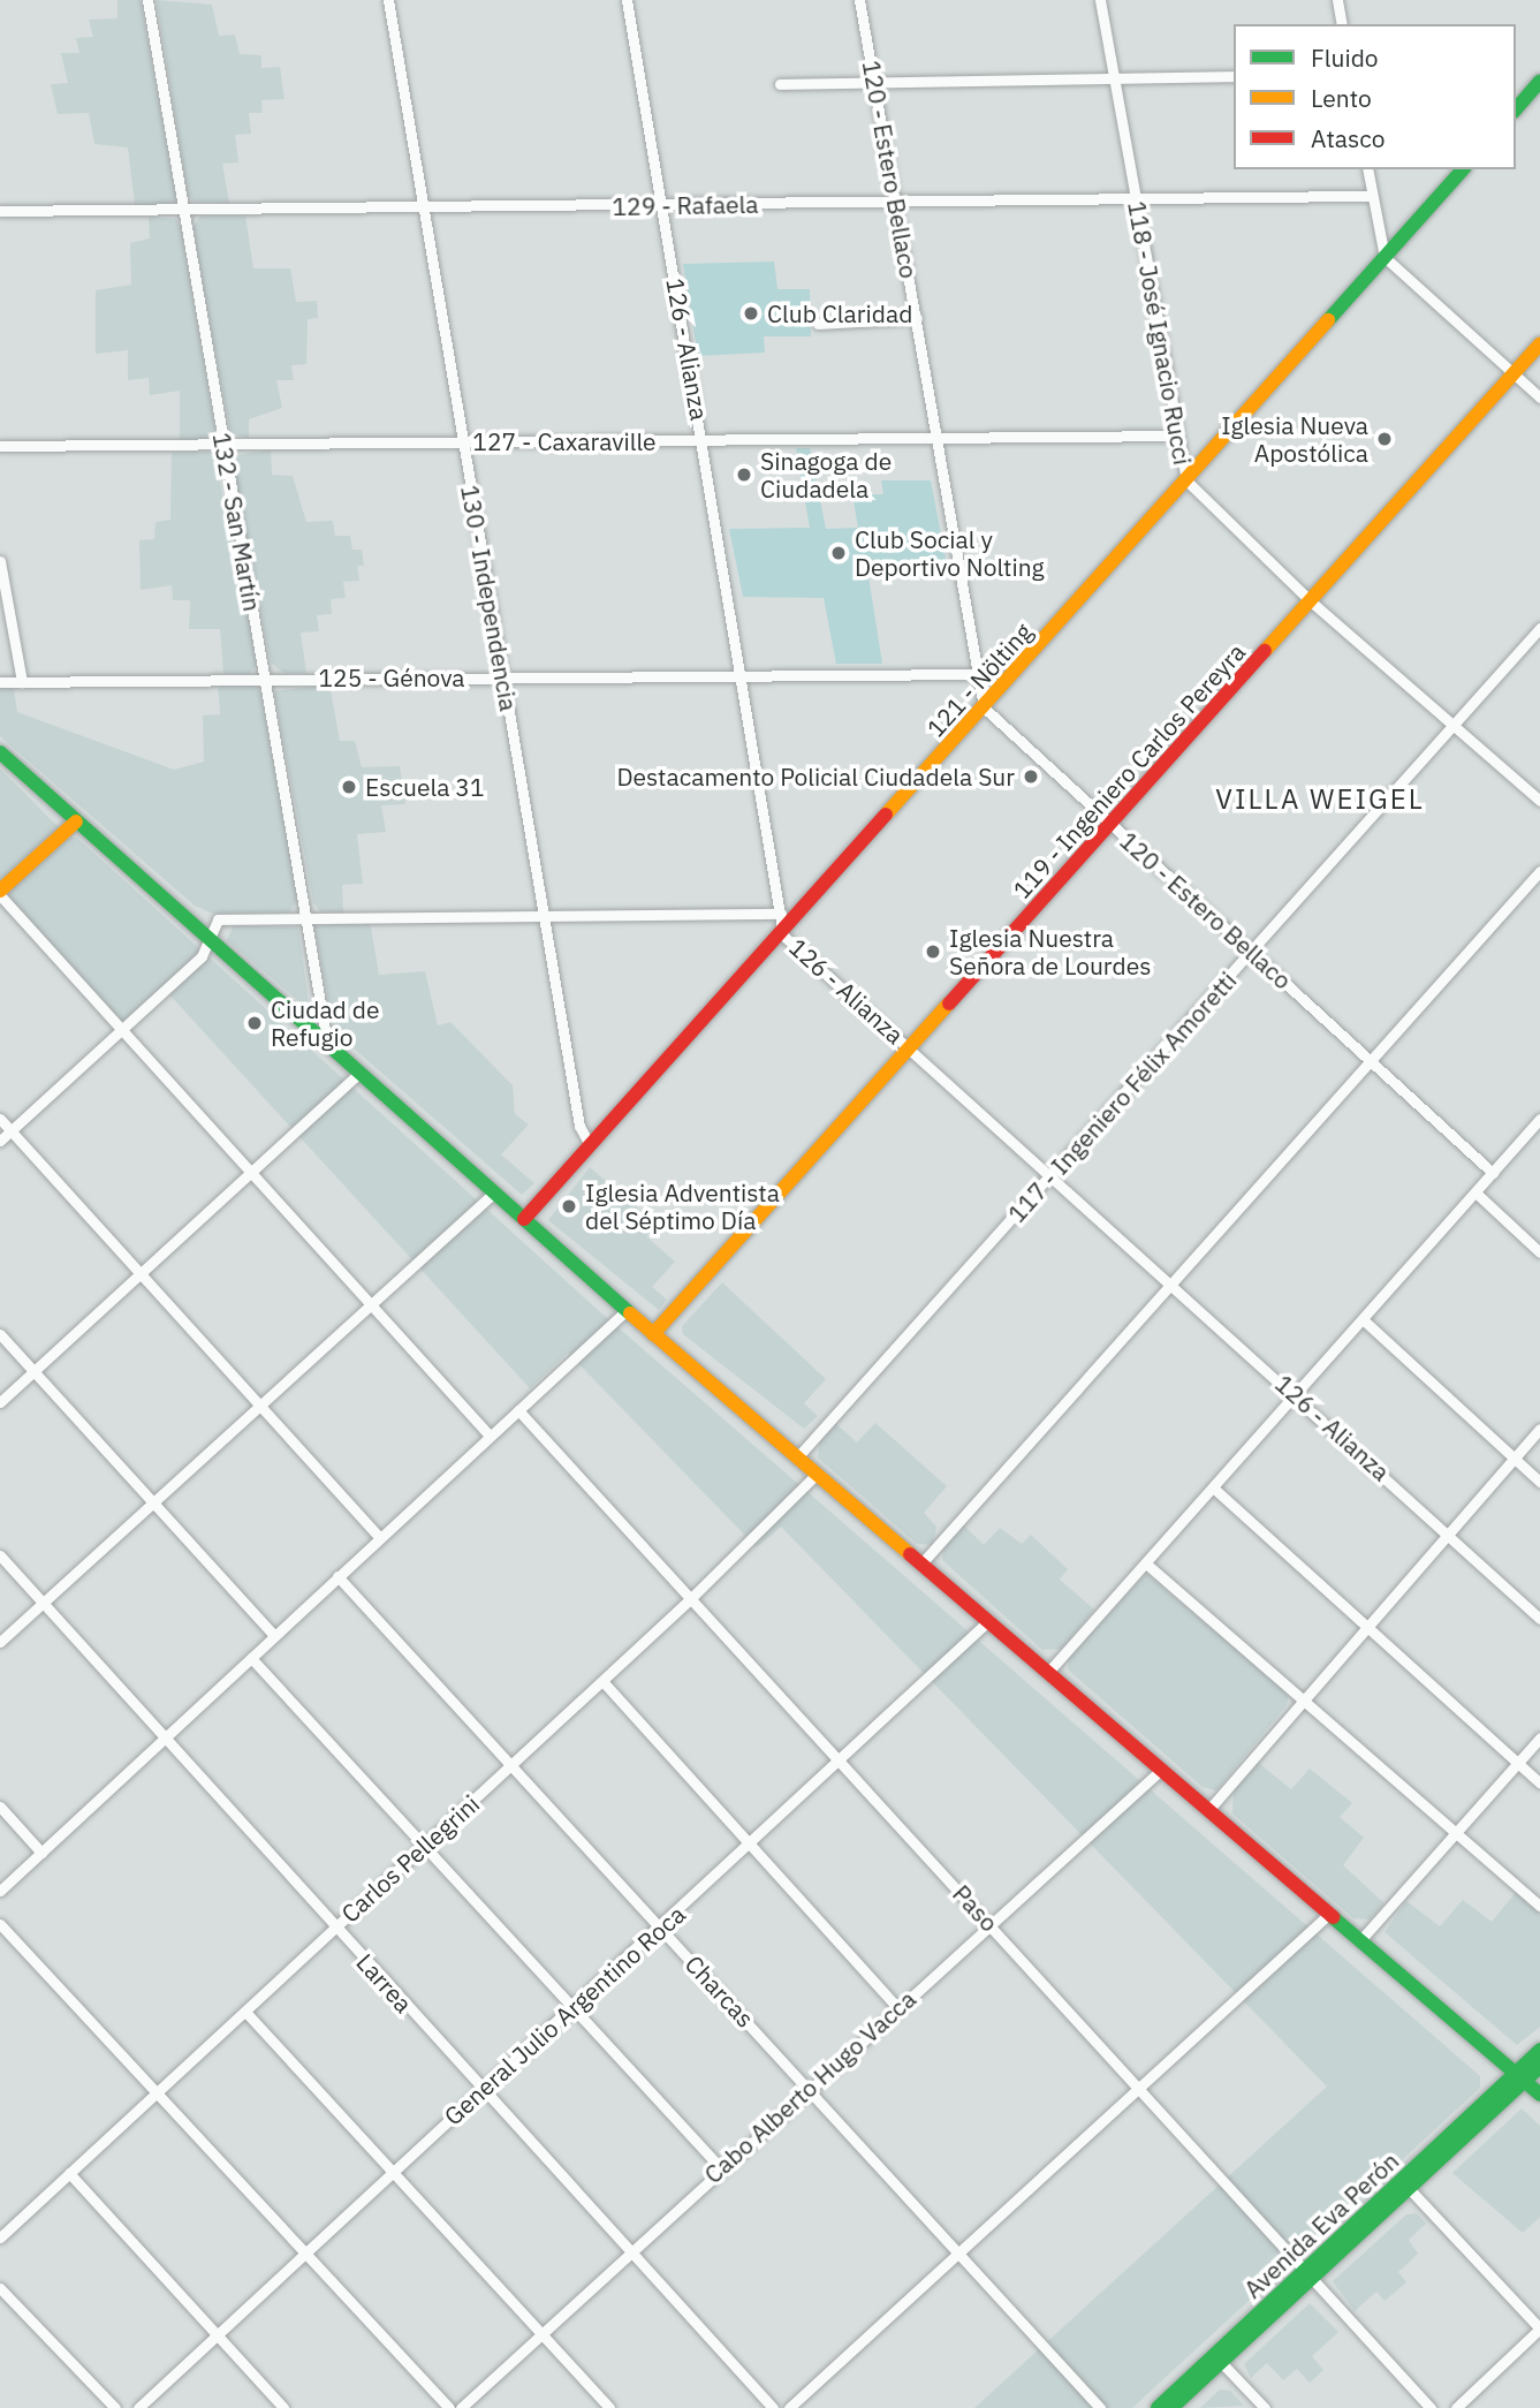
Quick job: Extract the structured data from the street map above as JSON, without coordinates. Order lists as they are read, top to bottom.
{
  "streets": {
    "street": [
      "120 - Estero Bellaco",
      "129 - Rafaela",
      "118 - José Ignacio Rucci",
      "126 - Alianza",
      "127 - Caxaraville",
      "132 - San Martín",
      "130 - Independencia",
      "125 - Génova",
      "121 - Nölting",
      "119 - Ingeniero Carlos Pereyra",
      "117 - Ingeniero Félix Amoretti",
      "Carlos Pellegrini",
      "Paso",
      "Larrea",
      "Charcas",
      "General Julio Argentino Roca",
      "Cabo Alberto Hugo Vacca",
      "Avenida Eva Perón"
    ]
  },
  "crossings": [
    ["120 - Estero Bellaco", "129 - Rafaela"],
    ["120 - Estero Bellaco", "127 - Caxaraville"],
    ["120 - Estero Bellaco", "125 - Génova"],
    ["120 - Estero Bellaco", "121 - Nölting"],
    ["120 - Estero Bellaco", "119 - Ingeniero Carlos Pereyra"],
    ["120 - Estero Bellaco", "117 - Ingeniero Félix Amoretti"],
    ["129 - Rafaela", "118 - José Ignacio Rucci"],
    ["129 - Rafaela", "126 - Alianza"],
    ["129 - Rafaela", "132 - San Martín"],
    ["129 - Rafaela", "130 - Independencia"],
    ["118 - José Ignacio Rucci", "127 - Caxaraville"],
    ["118 - José Ignacio Rucci", "121 - Nölting"],
    ["118 - José Ignacio Rucci", "119 - Ingeniero Carlos Pereyra"],
    ["118 - José Ignacio Rucci", "117 - Ingeniero Félix Amoretti"],
    ["126 - Alianza", "127 - Caxaraville"],
    ["126 - Alianza", "125 - Génova"],
    ["126 - Alianza", "121 - Nölting"],
    ["126 - Alianza", "119 - Ingeniero Carlos Pereyra"],
    ["126 - Alianza", "117 - Ingeniero Félix Amoretti"],
    ["127 - Caxaraville", "132 - San Martín"],
    ["127 - Caxaraville", "130 - Independencia"],
    ["132 - San Martín", "125 - Génova"],
    ["130 - Independencia", "125 - Génova"],
    ["130 - Independencia", "121 - Nölting"],
    ["Carlos Pellegrini", "Paso"],
    ["Carlos Pellegrini", "Larrea"],
    ["Carlos Pellegrini", "Charcas"],
    ["Paso", "General Julio Argentino Roca"],
    ["Paso", "Cabo Alberto Hugo Vacca"],
    ["Paso", "Avenida Eva Perón"],
    ["Larrea", "General Julio Argentino Roca"],
    ["Larrea", "Cabo Alberto Hugo Vacca"],
    ["Charcas", "General Julio Argentino Roca"],
    ["Charcas", "Cabo Alberto Hugo Vacca"]
  ],
  "districts": ["VILLA WEIGEL"],
  "places": [
    "Club Claridad",
    "Iglesia Nueva Apostólica",
    "Sinagoga de Ciudadela",
    "Club Social y Deportivo Nolting",
    "Destacamento Policial Ciudadela Sur",
    "Escuela 31",
    "Iglesia Nuestra Señora de Lourdes",
    "Ciudad de Refugio",
    "Iglesia Adventista del Séptimo Día"
  ],
  "legend": ["Fluido", "Lento", "Atasco"]
}
